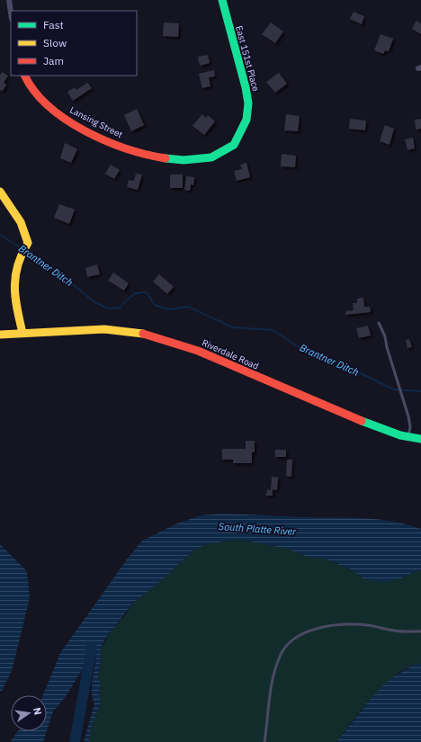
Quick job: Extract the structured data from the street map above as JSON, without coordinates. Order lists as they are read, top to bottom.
{
  "streets": {
    "street": ["East 151st Place", "Lansing Street", "Riverdale Road"]
  },
  "crossings": [
    ["East 151st Place", "Lansing Street"]
  ],
  "water": ["Brantner Ditch", "South Platte River"],
  "legend": ["Fast", "Slow", "Jam"],
  "north": "right"
}
